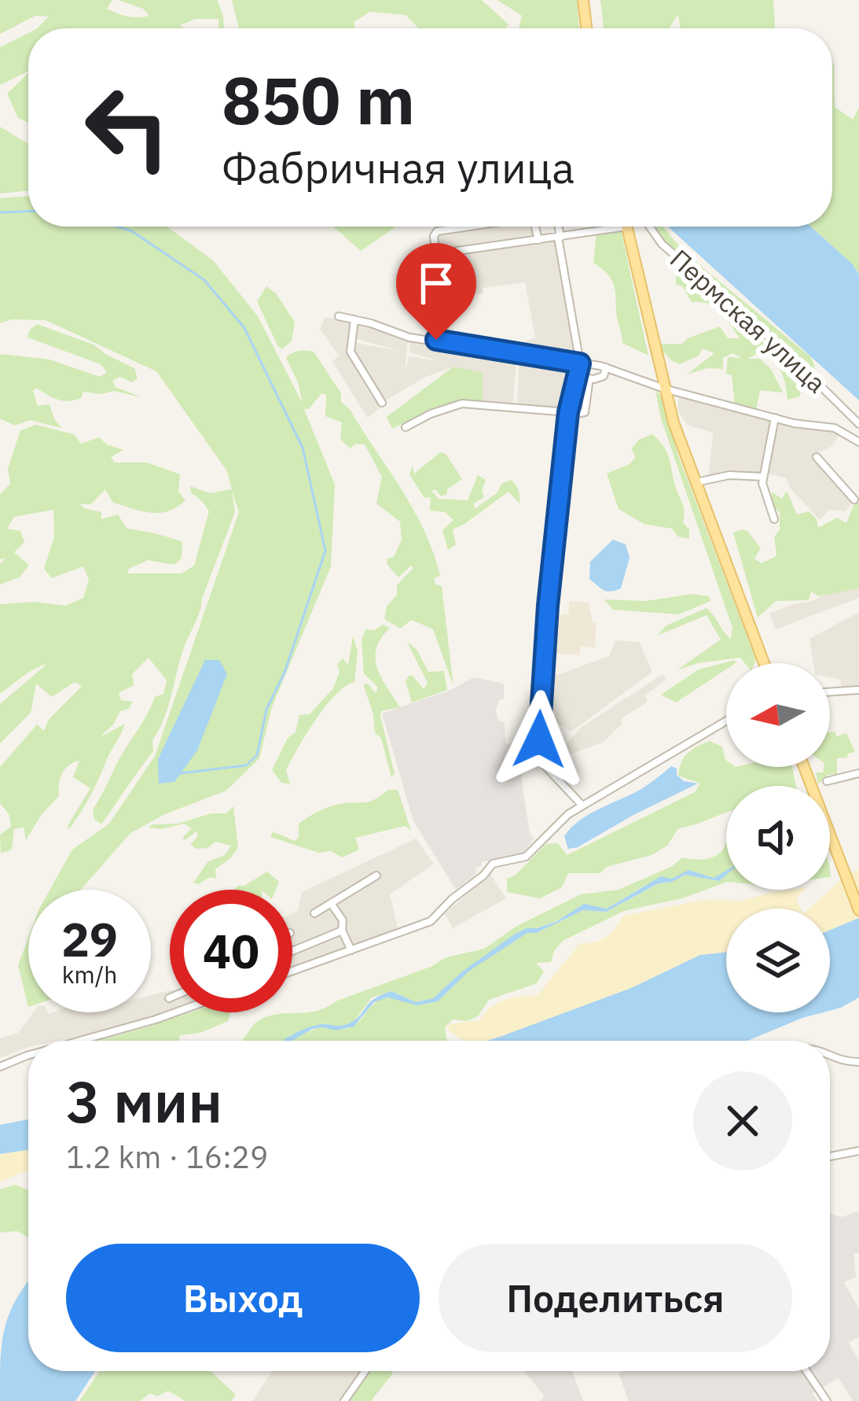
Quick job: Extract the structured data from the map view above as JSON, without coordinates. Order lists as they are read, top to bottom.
{
  "streets": {
    "street": ["Пермская улица"]
  },
  "north": "left",
  "page": {
    "turn": ["850 m", "Фабричная улица"],
    "speed": "29 km/h",
    "limit": "40",
    "heading": ["3 мин", "1.2 km · 16:29"],
    "buttons": ["Выход", "Поделиться"]
  }
}
